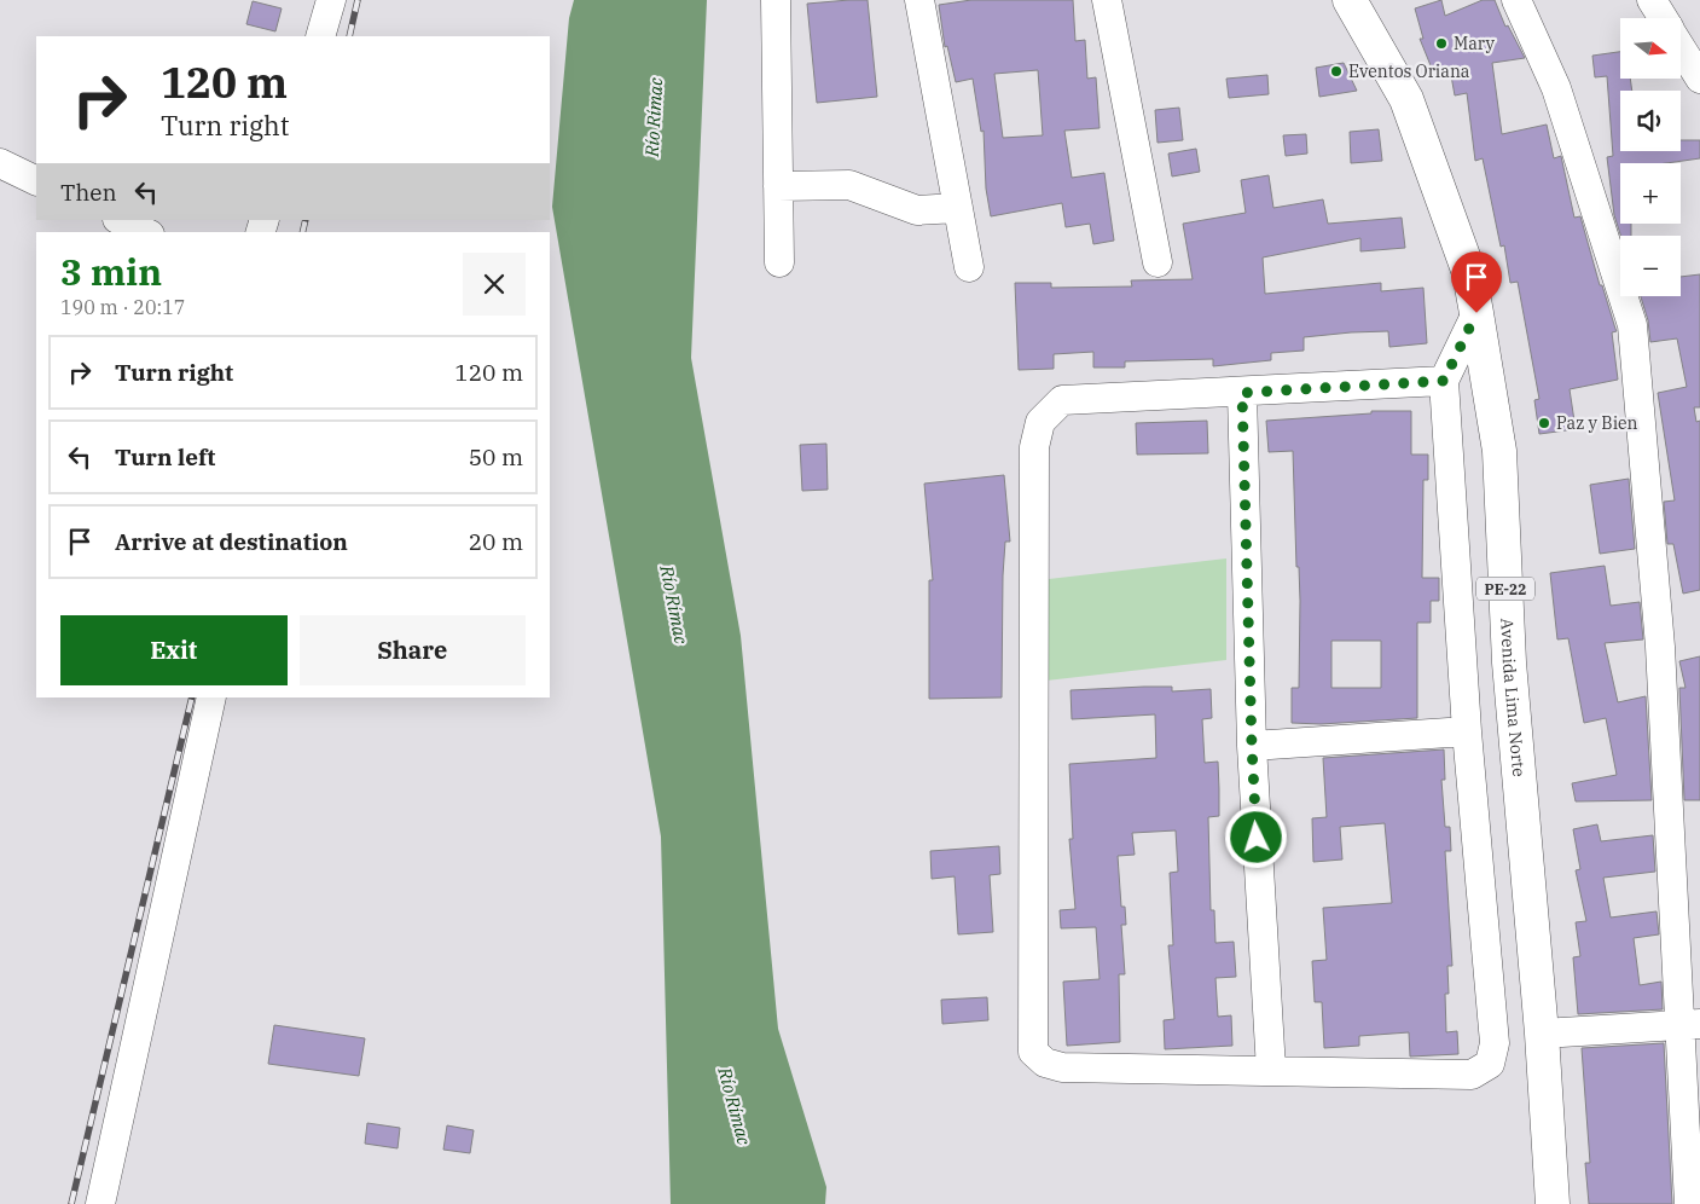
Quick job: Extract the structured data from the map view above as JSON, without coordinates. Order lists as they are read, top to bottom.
{
  "streets": {
    "highway": ["PE-22", "Avenida Lima Norte"]
  },
  "water": ["Río Rímac"],
  "places": ["Mary", "Eventos Oriana", "Paz y Bien"],
  "north": "right",
  "page": {
    "map_buttons": ["+", "−"],
    "turn": ["120 m", "Turn right"],
    "then": "Then",
    "heading": ["3 min", "190 m · 20:17"],
    "list": [
      {
        "name": "Turn right",
        "value": "120 m"
      },
      {
        "name": "Turn left",
        "value": "50 m"
      },
      {
        "name": "Arrive at destination",
        "value": "20 m"
      }
    ],
    "buttons": ["Exit", "Share"]
  }
}
